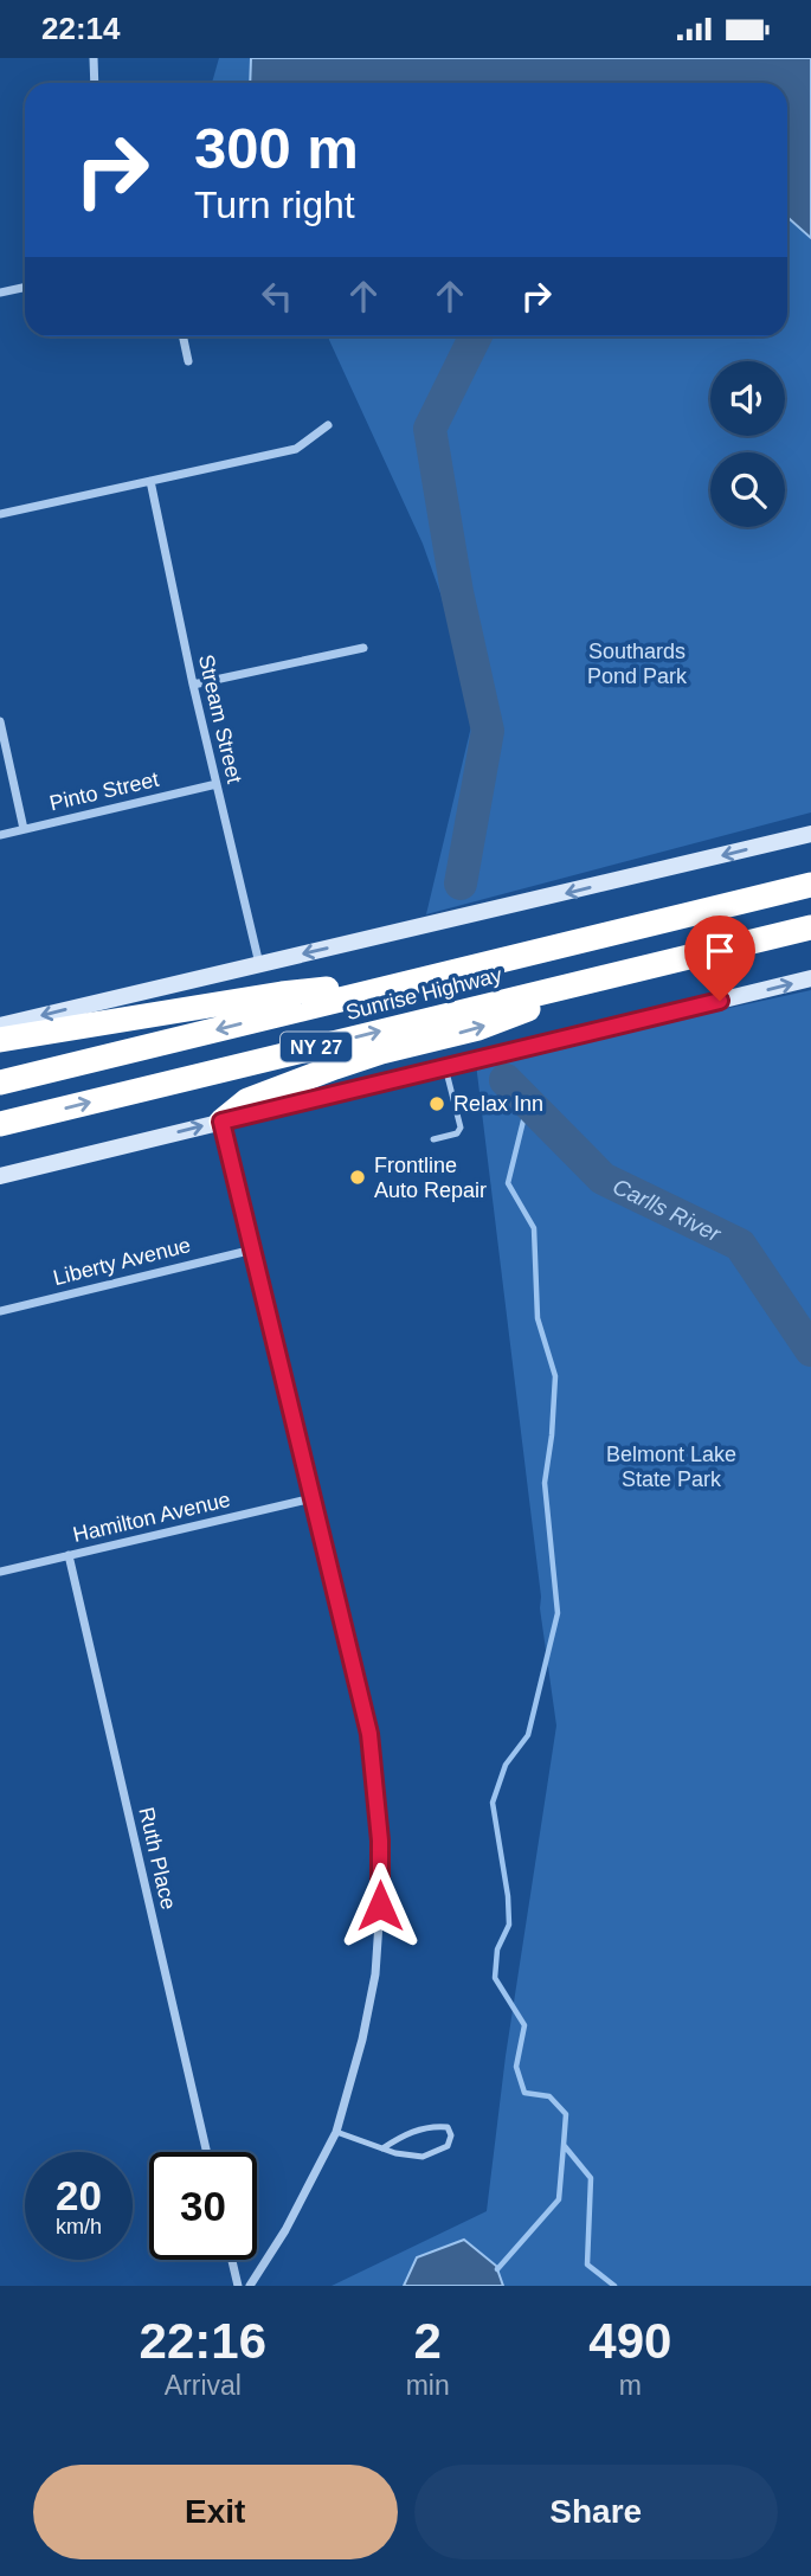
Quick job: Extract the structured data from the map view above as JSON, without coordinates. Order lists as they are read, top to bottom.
{
  "streets": {
    "highway": ["Sunrise Highway", "NY 27"],
    "street": [
      "Stream Street",
      "Pinto Street",
      "Liberty Avenue",
      "Hamilton Avenue",
      "Ruth Place"
    ]
  },
  "crossings": [
    ["Stream Street", "Pinto Street"],
    ["Hamilton Avenue", "Ruth Place"]
  ],
  "water": ["Carlls River"],
  "parks": ["Southards Pond Park", "Belmont Lake State Park"],
  "places": ["Relax Inn", "Frontline Auto Repair"],
  "page": {
    "status": "22:14",
    "turn": ["300 m", "Turn right"],
    "speed": "20 km/h",
    "limit": "30",
    "eta": [
      "22:16",
      "Arrival",
      "2",
      "min",
      "490",
      "m"
    ],
    "buttons": ["Exit", "Share"]
  }
}
